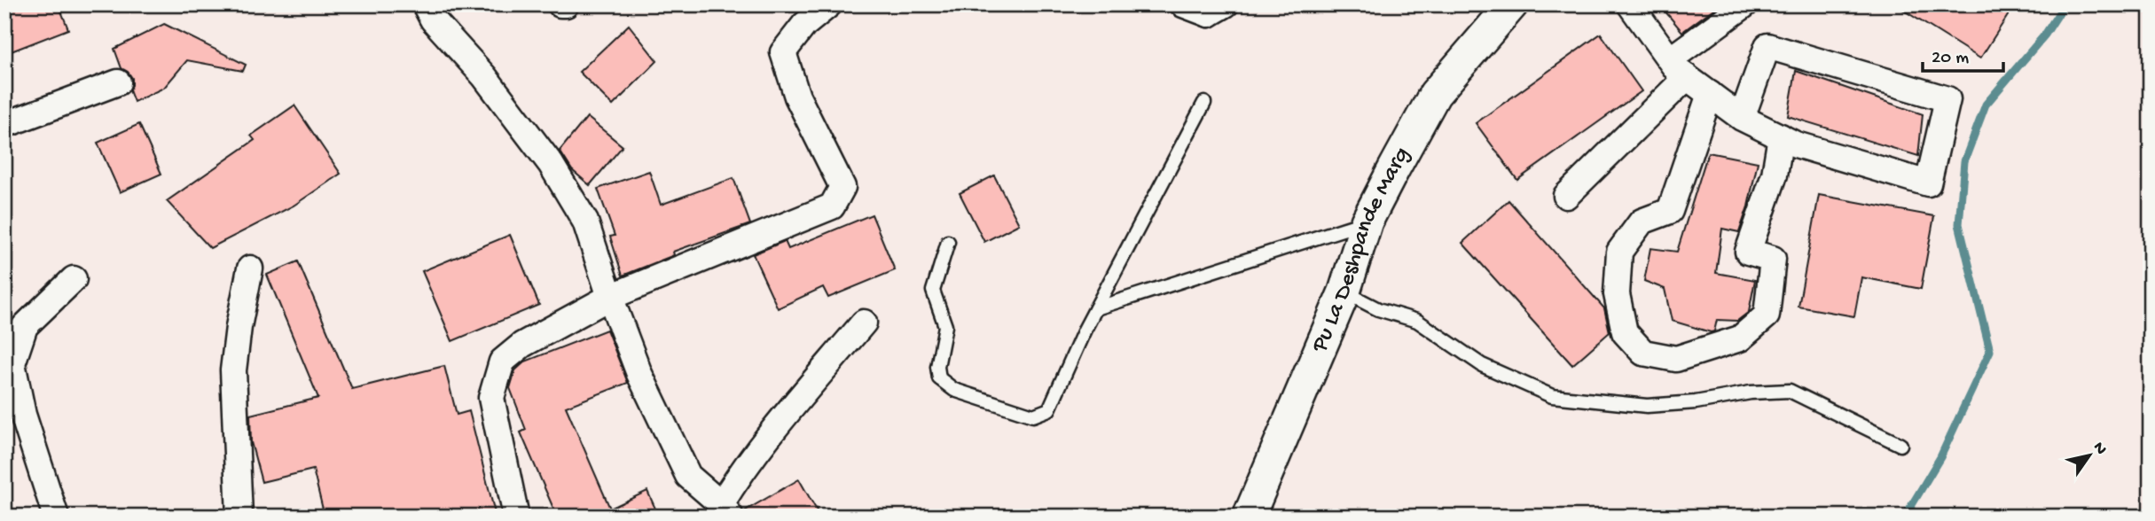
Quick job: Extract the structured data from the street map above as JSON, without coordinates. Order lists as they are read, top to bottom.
{
  "streets": {
    "street": ["Pu La Deshpande Marg"]
  },
  "scale_bar": "20 m",
  "north": "top right"
}
